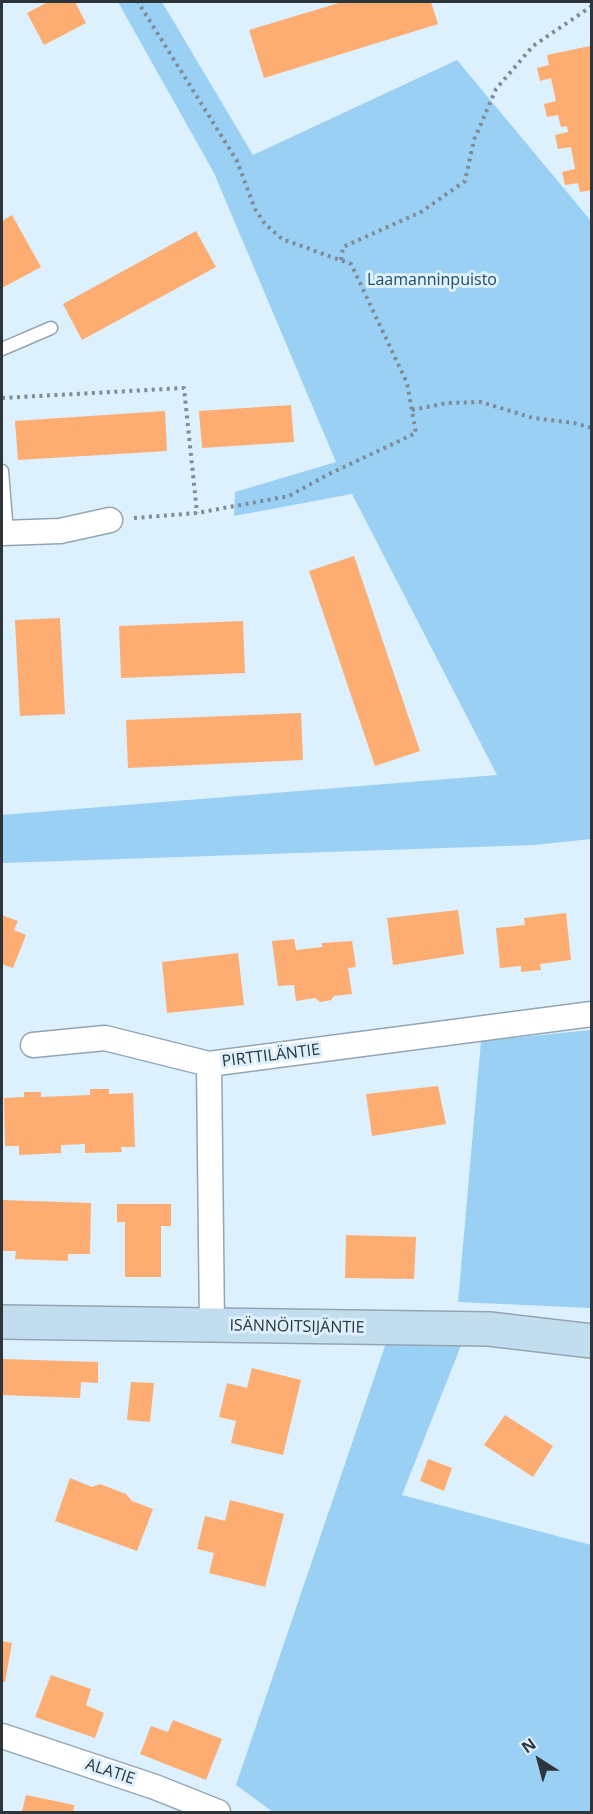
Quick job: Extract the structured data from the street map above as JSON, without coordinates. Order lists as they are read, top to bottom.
{
  "streets": {
    "street": ["PIRTTILÄNTIE", "ISÄNNÖITSIJÄNTIE", "ALATIE"]
  },
  "crossings": [
    ["PIRTTILÄNTIE", "ISÄNNÖITSIJÄNTIE"]
  ],
  "parks": ["Laamanninpuisto"],
  "north": "top left"
}
